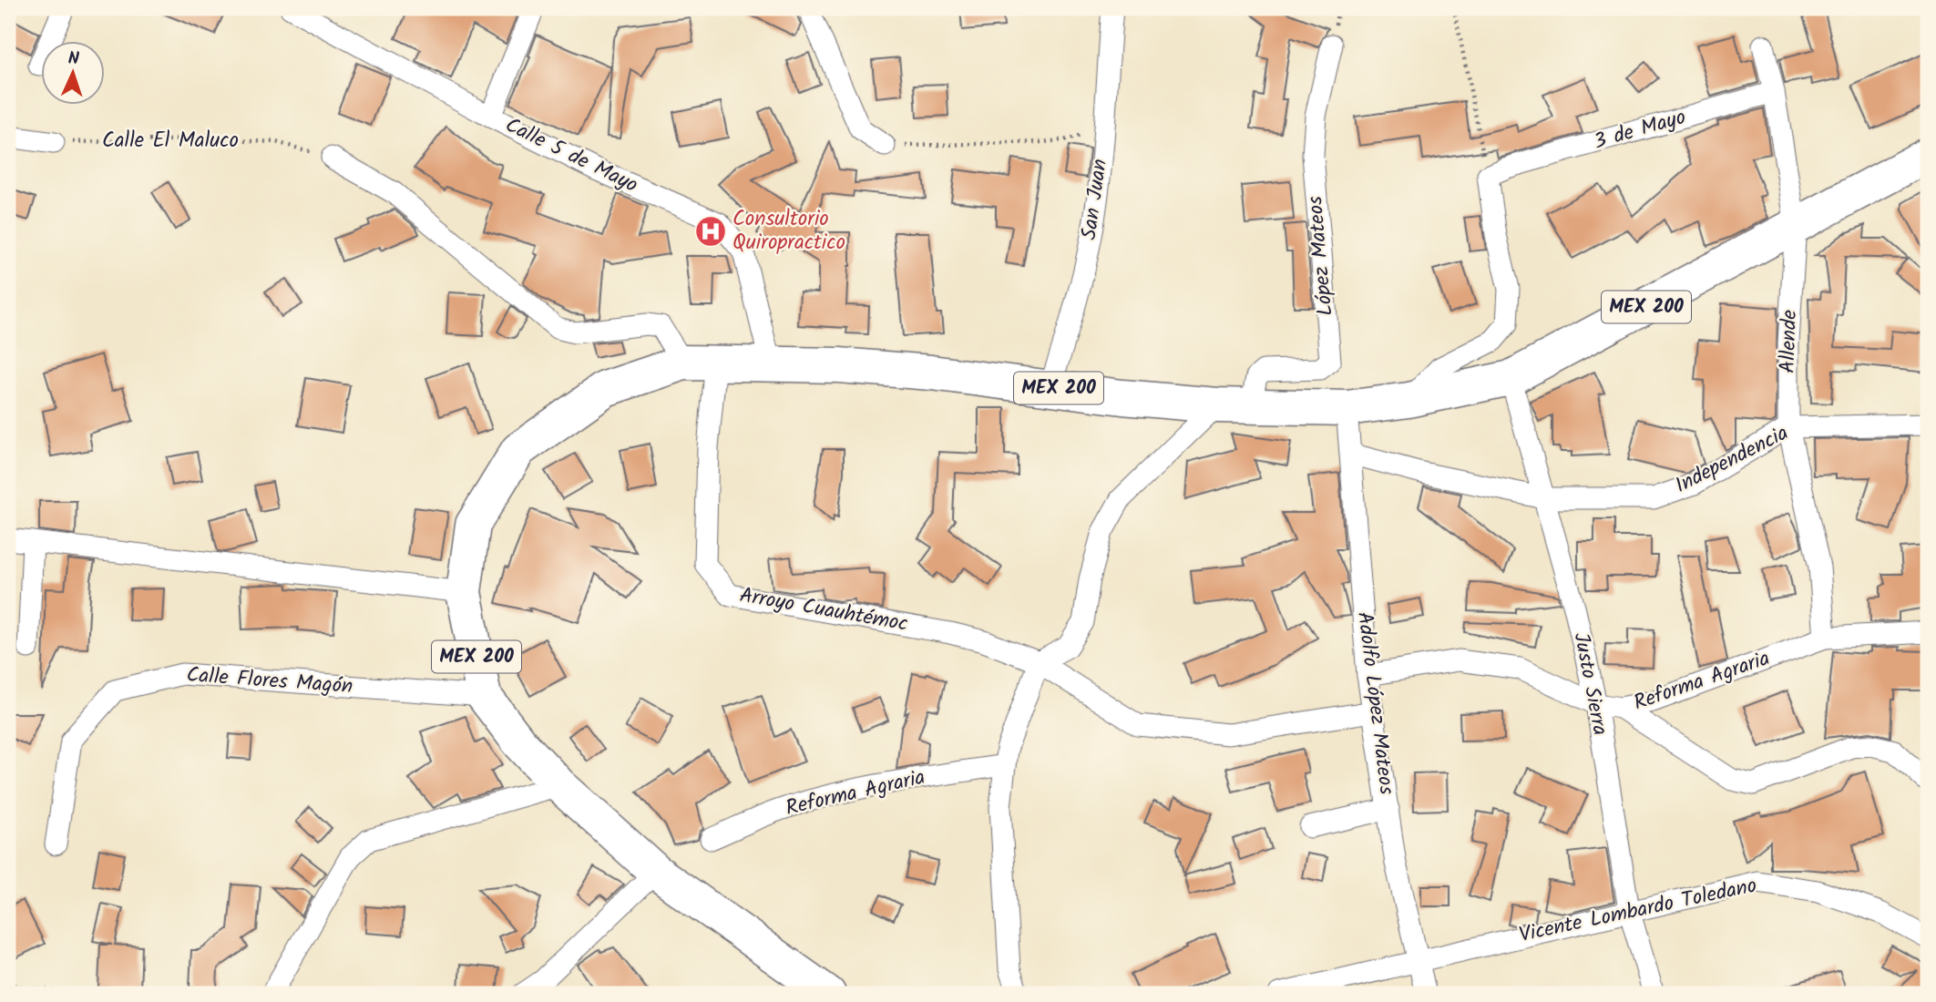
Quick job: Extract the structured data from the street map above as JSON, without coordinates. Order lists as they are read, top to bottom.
{
  "streets": {
    "highway": ["MEX 200"],
    "street": [
      "3 de Mayo",
      "Calle 5 de Mayo",
      "San Juan",
      "López Mateos",
      "Allende",
      "Independencia",
      "Arroyo Cuauhtémoc",
      "Calle Flores Magón",
      "Reforma Agraria",
      "Justo Sierra",
      "Adolfo López Mateos",
      "Vicente Lombardo Toledano"
    ],
    "path": ["Calle El Maluco"]
  },
  "crossings": [
    ["3 de Mayo", "Allende"],
    ["Calle 5 de Mayo", "MEX 200"],
    ["San Juan", "MEX 200"],
    ["López Mateos", "MEX 200"],
    ["MEX 200", "Allende"],
    ["MEX 200", "Arroyo Cuauhtémoc"],
    ["MEX 200", "Calle Flores Magón"],
    ["MEX 200", "Justo Sierra"],
    ["MEX 200", "Adolfo López Mateos"],
    ["Allende", "Independencia"],
    ["Allende", "Reforma Agraria"],
    ["Independencia", "Justo Sierra"],
    ["Independencia", "Adolfo López Mateos"],
    ["Reforma Agraria", "Justo Sierra"],
    ["Reforma Agraria", "Adolfo López Mateos"],
    ["Justo Sierra", "Vicente Lombardo Toledano"],
    ["Adolfo López Mateos", "Vicente Lombardo Toledano"]
  ],
  "places": {
    "hospital": ["Consultorio Quiropractico"]
  },
  "north": "top"
}
